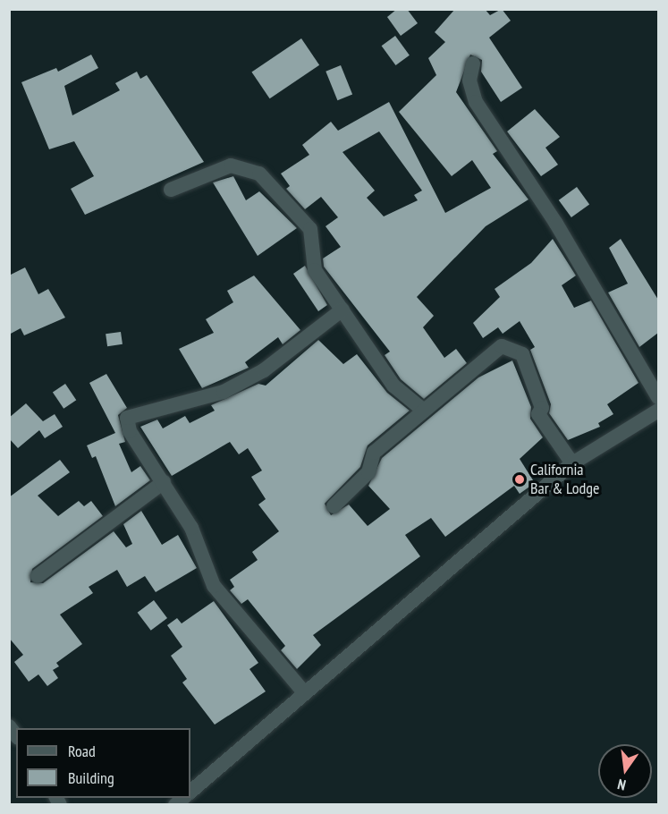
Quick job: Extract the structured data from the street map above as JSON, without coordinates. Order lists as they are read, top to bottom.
{
  "places": ["California Bar & Lodge"],
  "legend": ["Road", "Building"],
  "north": "bottom"
}
